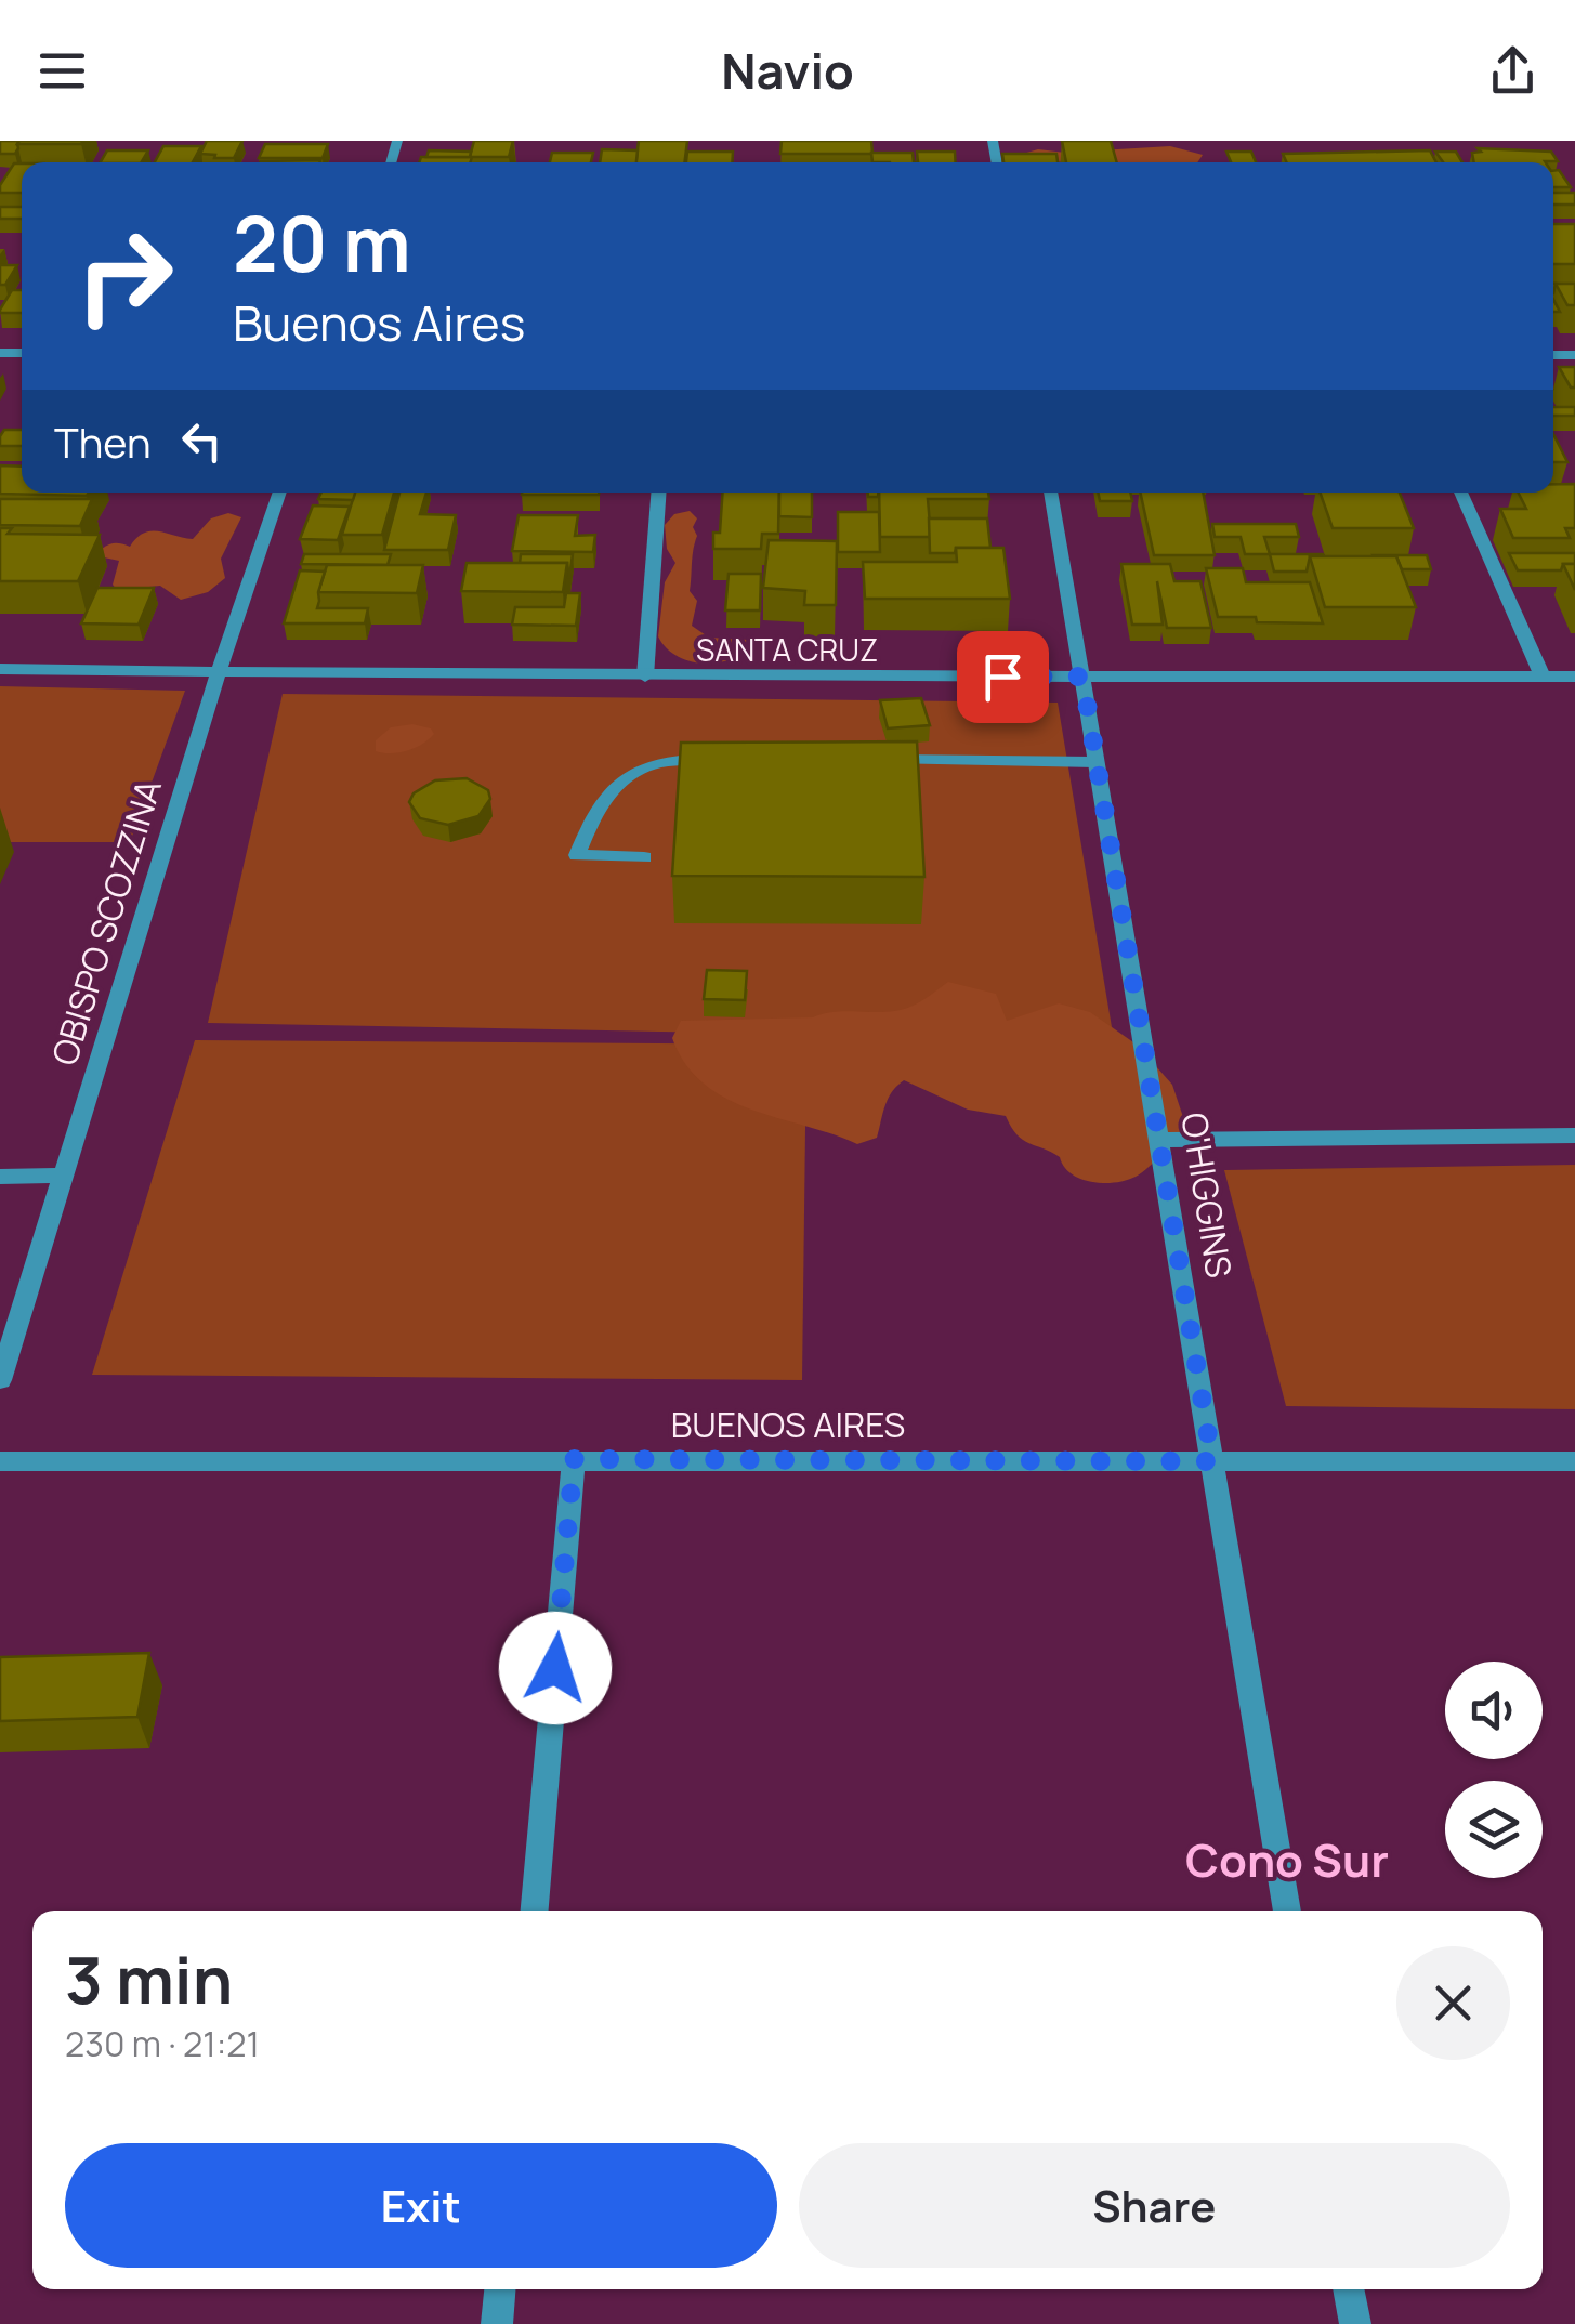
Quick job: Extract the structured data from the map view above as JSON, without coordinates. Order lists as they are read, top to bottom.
{
  "streets": {
    "street": [
      "SANTA CRUZ",
      "OBISPO SCOZZINA",
      "O'HIGGINS",
      "BUENOS AIRES"
    ]
  },
  "crossings": [
    ["SANTA CRUZ", "OBISPO SCOZZINA"],
    ["SANTA CRUZ", "O'HIGGINS"],
    ["O'HIGGINS", "BUENOS AIRES"]
  ],
  "districts": ["Cono Sur"],
  "page": {
    "header": "Navio",
    "turn": ["20 m", "Buenos Aires"],
    "then": "Then",
    "heading": ["3 min", "230 m · 21:21"],
    "buttons": ["Exit", "Share"]
  }
}
